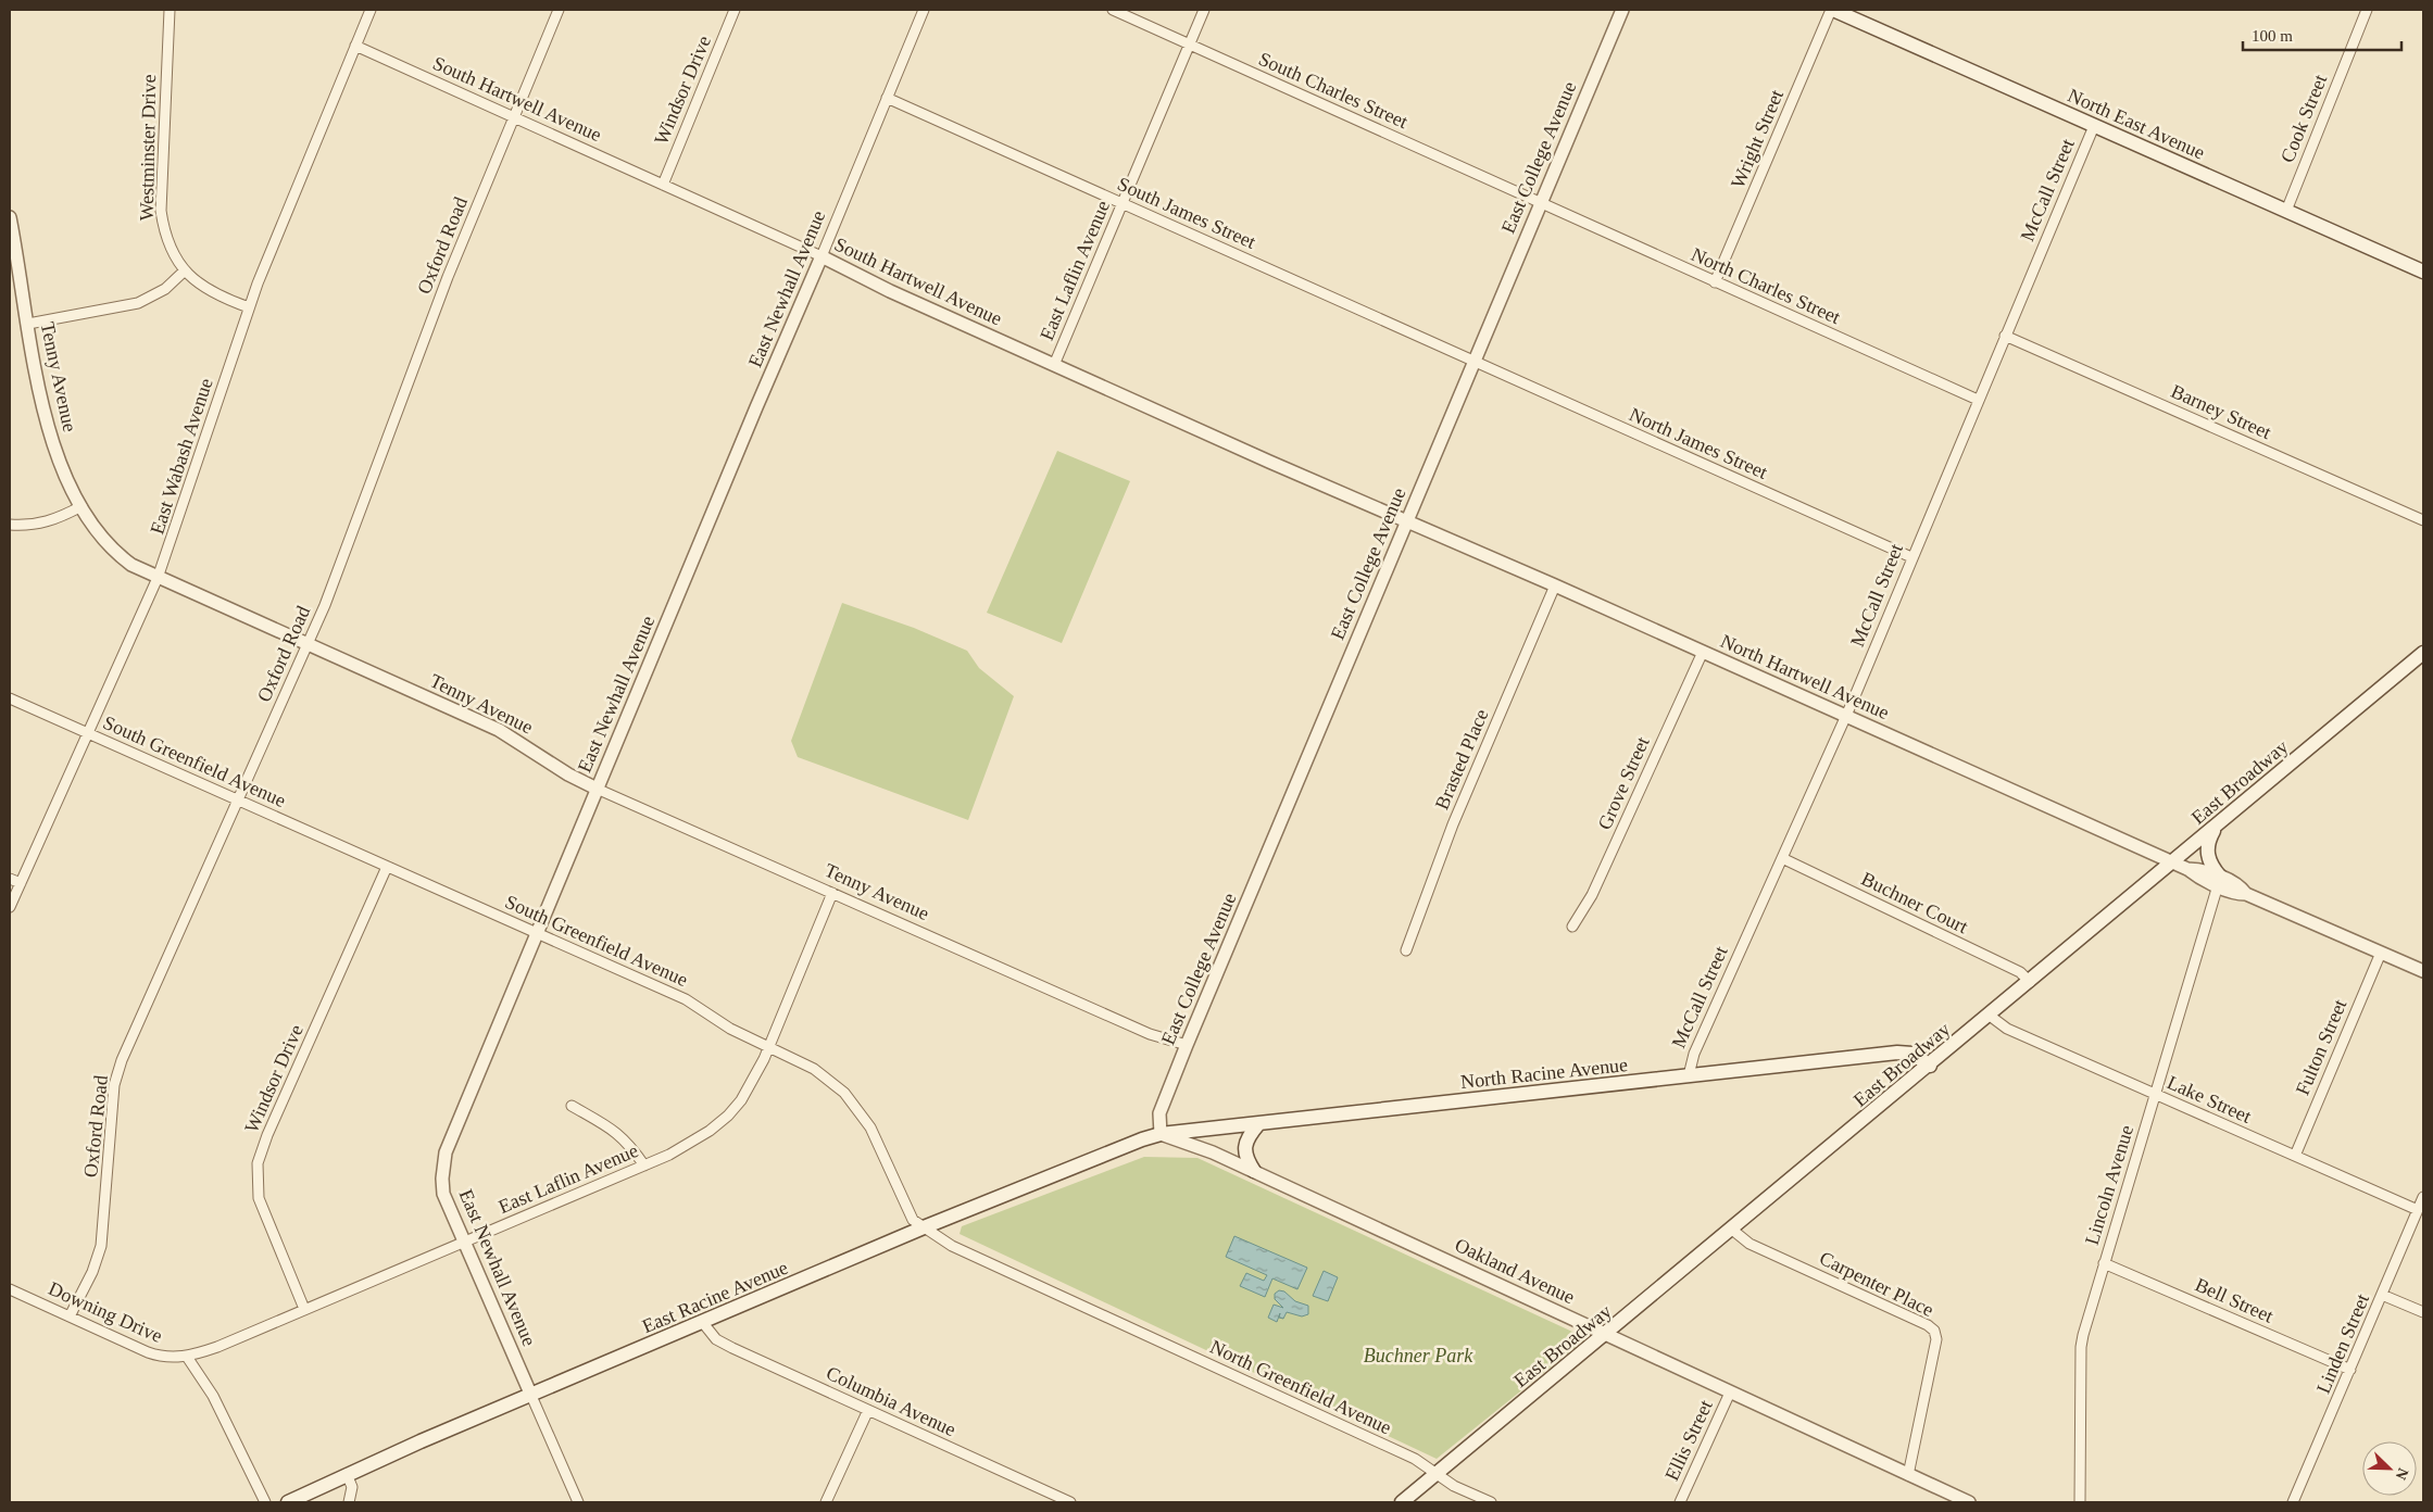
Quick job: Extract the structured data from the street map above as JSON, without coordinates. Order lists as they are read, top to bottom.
{
  "streets": {
    "main road": [
      "North East Avenue",
      "East Broadway",
      "North Racine Avenue",
      "East Racine Avenue"
    ],
    "street": [
      "Windsor Drive",
      "South Charles Street",
      "South Hartwell Avenue",
      "Cook Street",
      "Wright Street",
      "Westminster Drive",
      "East College Avenue",
      "McCall Street",
      "South James Street",
      "Oxford Road",
      "East Laflin Avenue",
      "North Charles Street",
      "East Newhall Avenue",
      "Tenny Avenue",
      "Barney Street",
      "North James Street",
      "East Wabash Avenue",
      "North Hartwell Avenue",
      "Brasted Place",
      "South Greenfield Avenue",
      "Grove Street",
      "Buchner Court",
      "Fulton Street",
      "Lake Street",
      "Lincoln Avenue",
      "Oakland Avenue",
      "Carpenter Place",
      "Bell Street",
      "Downing Drive",
      "Linden Street",
      "North Greenfield Avenue",
      "Columbia Avenue",
      "Ellis Street"
    ]
  },
  "crossings": [
    ["Windsor Drive", "South Hartwell Avenue"],
    ["Windsor Drive", "East Laflin Avenue"],
    ["Windsor Drive", "South Greenfield Avenue"],
    ["South Charles Street", "East College Avenue"],
    ["South Charles Street", "East Laflin Avenue"],
    ["South Charles Street", "North Charles Street"],
    ["South Hartwell Avenue", "East College Avenue"],
    ["South Hartwell Avenue", "Oxford Road"],
    ["South Hartwell Avenue", "East Laflin Avenue"],
    ["South Hartwell Avenue", "East Newhall Avenue"],
    ["South Hartwell Avenue", "East Wabash Avenue"],
    ["South Hartwell Avenue", "North Hartwell Avenue"],
    ["Cook Street", "North East Avenue"],
    ["North East Avenue", "Wright Street"],
    ["North East Avenue", "McCall Street"],
    ["Wright Street", "North Charles Street"],
    ["Westminster Drive", "East Wabash Avenue"],
    ["East College Avenue", "South James Street"],
    ["East College Avenue", "North Charles Street"],
    ["East College Avenue", "Tenny Avenue"],
    ["East College Avenue", "North James Street"],
    ["East College Avenue", "North Hartwell Avenue"],
    ["East College Avenue", "North Racine Avenue"],
    ["East College Avenue", "Oakland Avenue"],
    ["East College Avenue", "East Racine Avenue"],
    ["McCall Street", "North Charles Street"],
    ["McCall Street", "Barney Street"],
    ["McCall Street", "North James Street"],
    ["McCall Street", "North Hartwell Avenue"],
    ["McCall Street", "Buchner Court"],
    ["McCall Street", "North Racine Avenue"],
    ["South James Street", "East Laflin Avenue"],
    ["South James Street", "East Newhall Avenue"],
    ["South James Street", "North James Street"],
    ["Oxford Road", "Tenny Avenue"],
    ["Oxford Road", "South Greenfield Avenue"],
    ["Oxford Road", "Downing Drive"],
    ["East Laflin Avenue", "East Newhall Avenue"],
    ["East Laflin Avenue", "Tenny Avenue"],
    ["East Laflin Avenue", "South Greenfield Avenue"],
    ["East Laflin Avenue", "Downing Drive"],
    ["East Newhall Avenue", "Tenny Avenue"],
    ["East Newhall Avenue", "South Greenfield Avenue"],
    ["East Newhall Avenue", "East Racine Avenue"],
    ["Tenny Avenue", "East Wabash Avenue"],
    ["East Wabash Avenue", "South Greenfield Avenue"],
    ["North Hartwell Avenue", "Brasted Place"],
    ["North Hartwell Avenue", "East Broadway"],
    ["North Hartwell Avenue", "Grove Street"],
    ["North Hartwell Avenue", "Fulton Street"],
    ["North Hartwell Avenue", "Lincoln Avenue"],
    ["South Greenfield Avenue", "East Racine Avenue"],
    ["South Greenfield Avenue", "North Greenfield Avenue"],
    ["East Broadway", "Buchner Court"],
    ["East Broadway", "North Racine Avenue"],
    ["East Broadway", "Lake Street"],
    ["East Broadway", "Oakland Avenue"],
    ["East Broadway", "Carpenter Place"],
    ["East Broadway", "North Greenfield Avenue"],
    ["Fulton Street", "Lake Street"],
    ["North Racine Avenue", "Oakland Avenue"],
    ["North Racine Avenue", "East Racine Avenue"],
    ["Lake Street", "Lincoln Avenue"],
    ["Lake Street", "Linden Street"],
    ["Lincoln Avenue", "Bell Street"],
    ["Oakland Avenue", "Carpenter Place"],
    ["Oakland Avenue", "East Racine Avenue"],
    ["Oakland Avenue", "Ellis Street"],
    ["East Racine Avenue", "Columbia Avenue"],
    ["Bell Street", "Linden Street"]
  ],
  "parks": ["Buchner Park"],
  "scale_bar": "100 m",
  "north": "bottom right"
}
